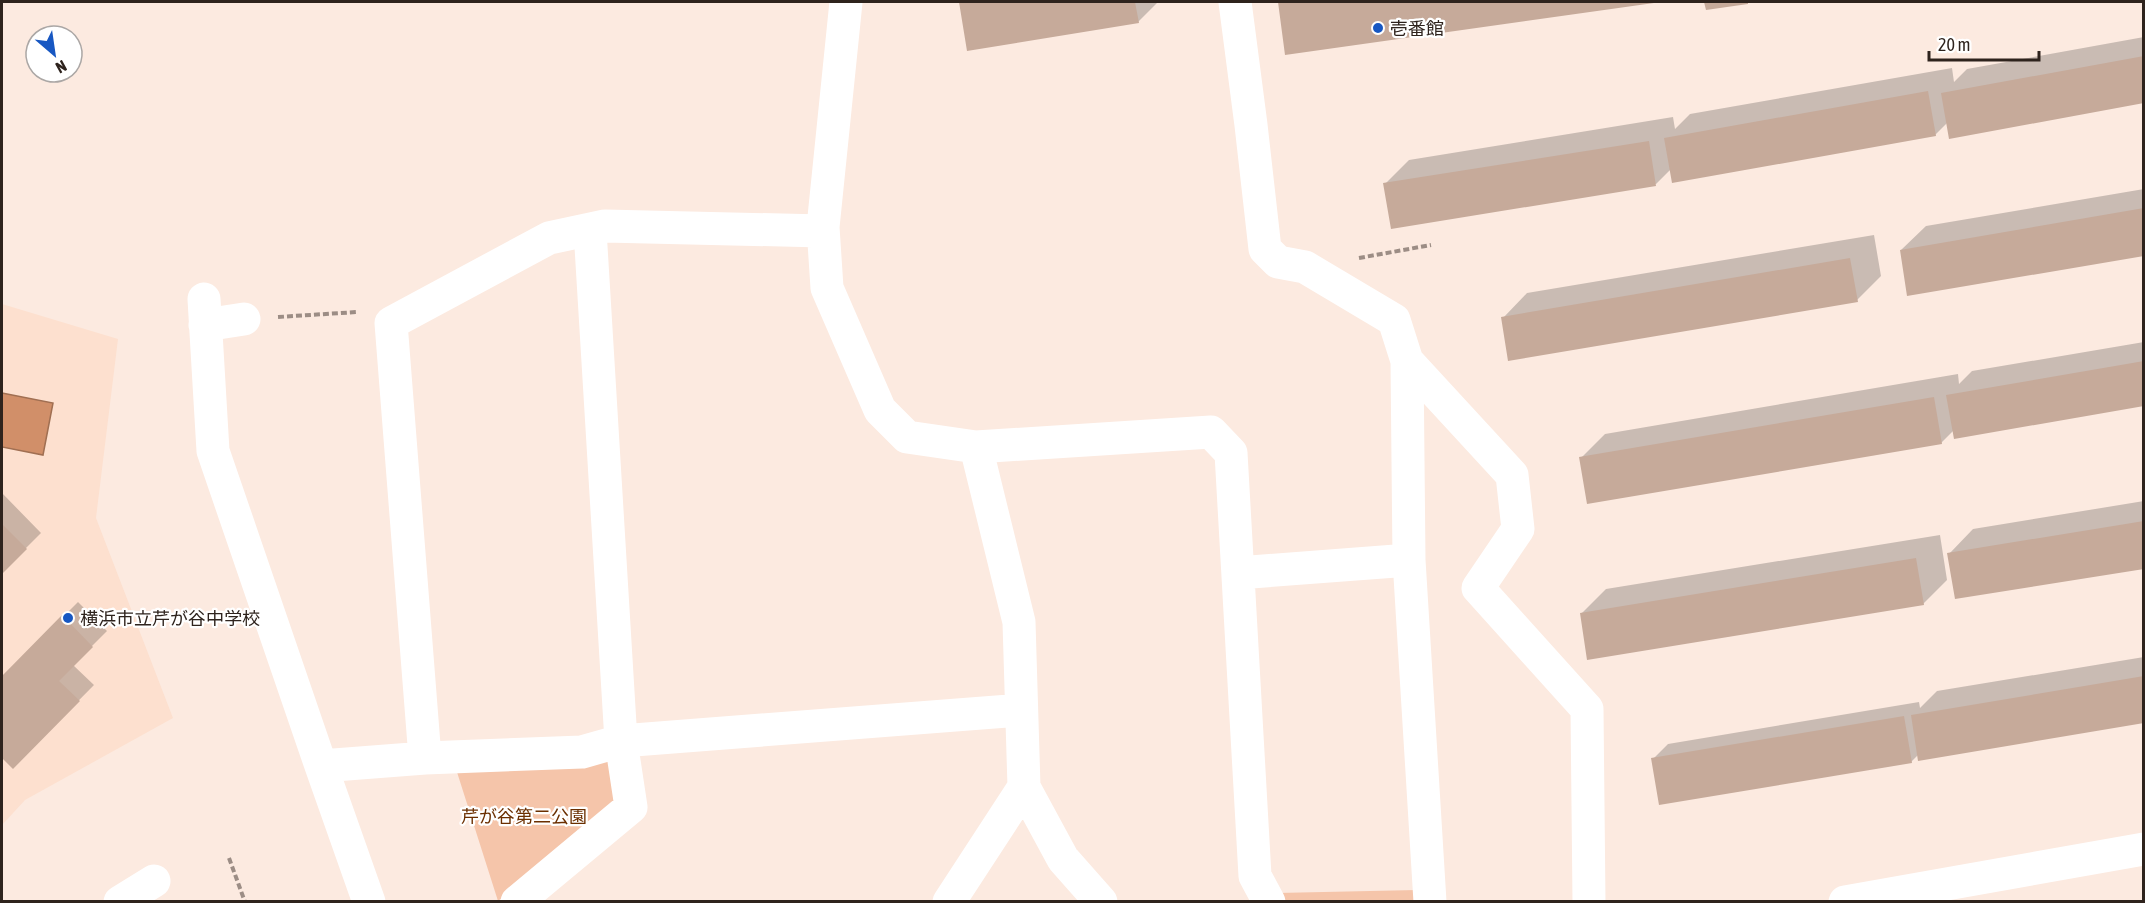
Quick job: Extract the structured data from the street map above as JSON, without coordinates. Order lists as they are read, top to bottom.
{
  "parks": ["芹が谷第二公園"],
  "places": ["壱番館", "横浜市立芹が谷中学校"],
  "scale_bar": "20 m",
  "north": "bottom right"
}
